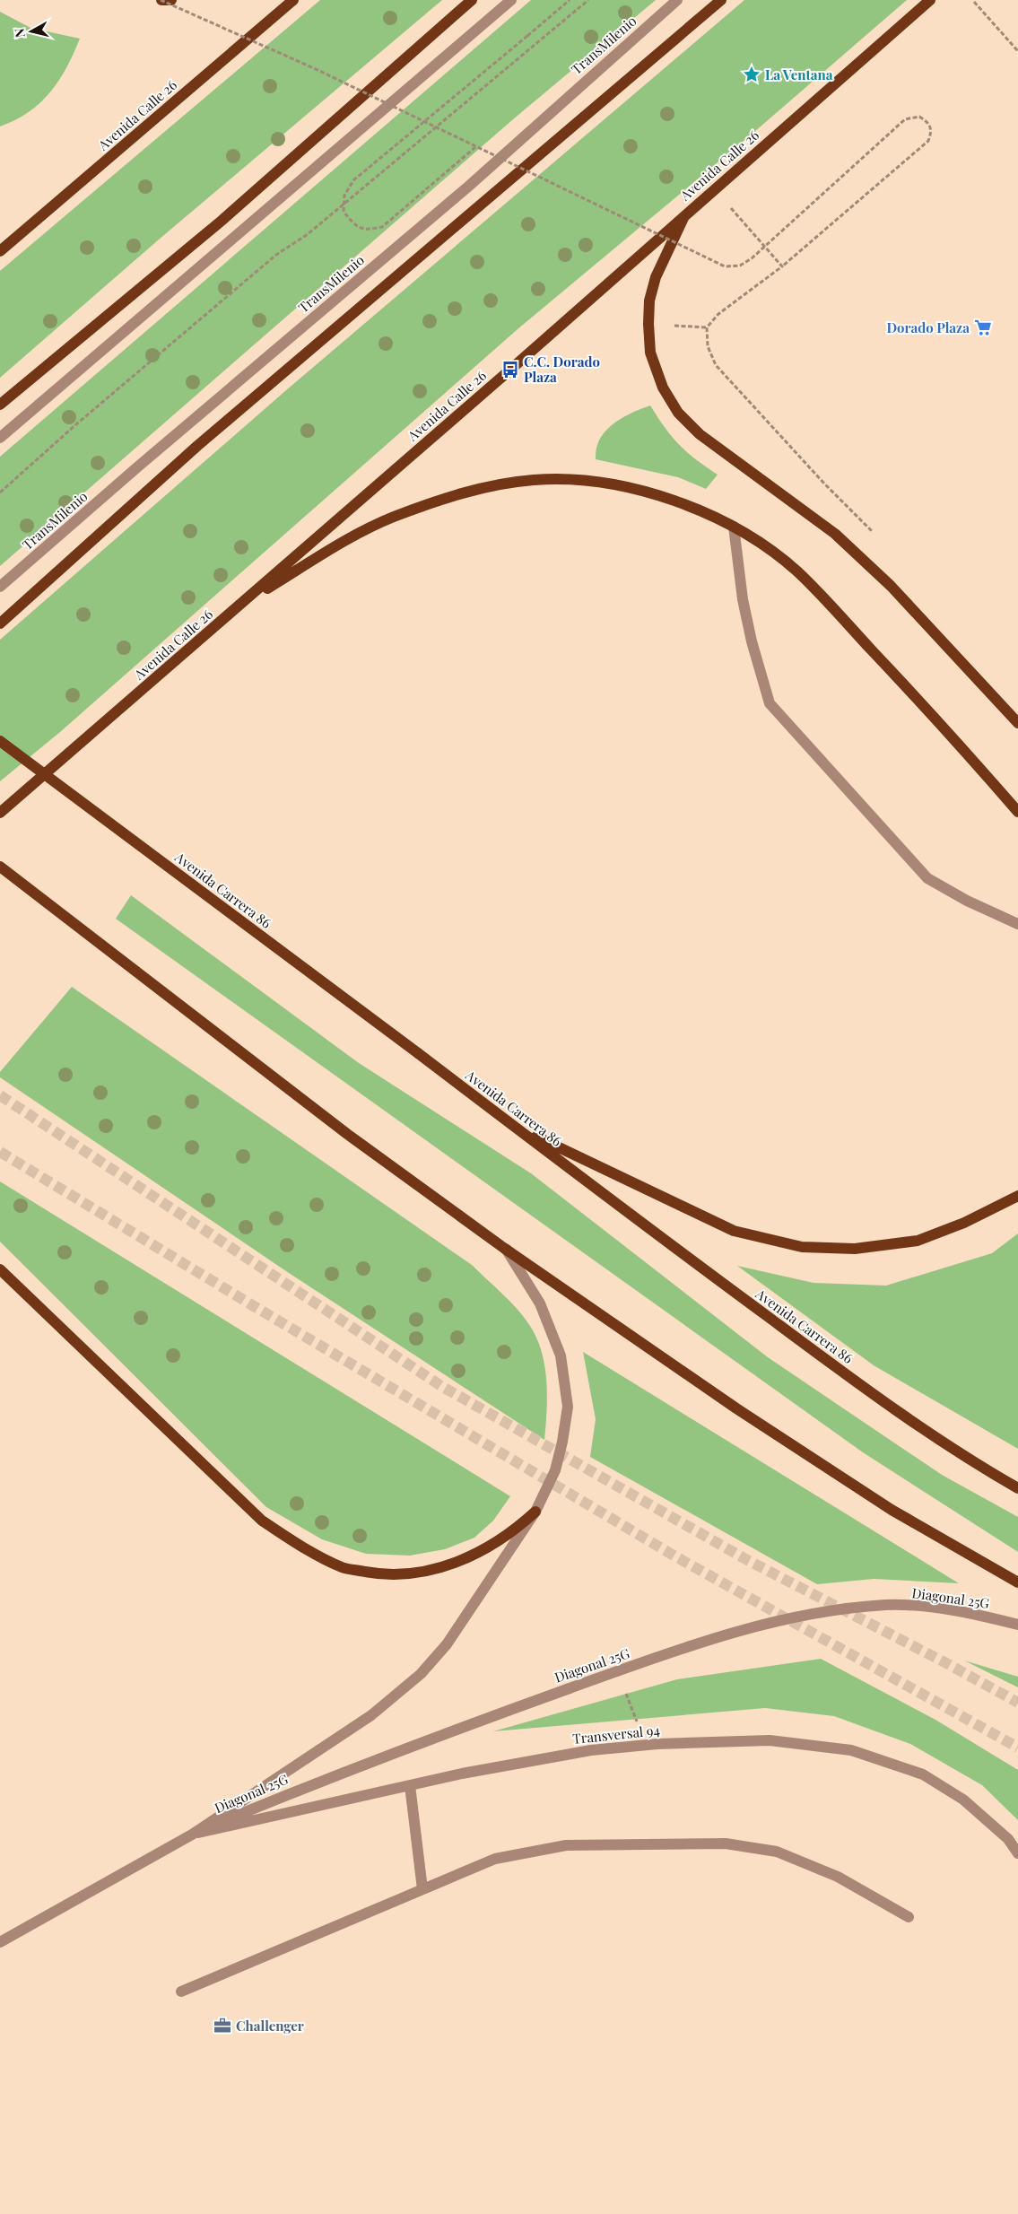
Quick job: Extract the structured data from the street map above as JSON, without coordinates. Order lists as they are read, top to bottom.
{
  "streets": {
    "main road": ["Avenida Calle 26", "Avenida Carrera 86"],
    "street": ["TransMilenio", "Diagonal 25G", "Transversal 94"]
  },
  "crossings": [
    ["Diagonal 25G", "Transversal 94"]
  ],
  "places": {
    "place": ["La Ventana"],
    "supermarket": ["Dorado Plaza"],
    "bus stop": ["C.C. Dorado Plaza"],
    "office": ["Challenger"]
  },
  "north": "left"
}
